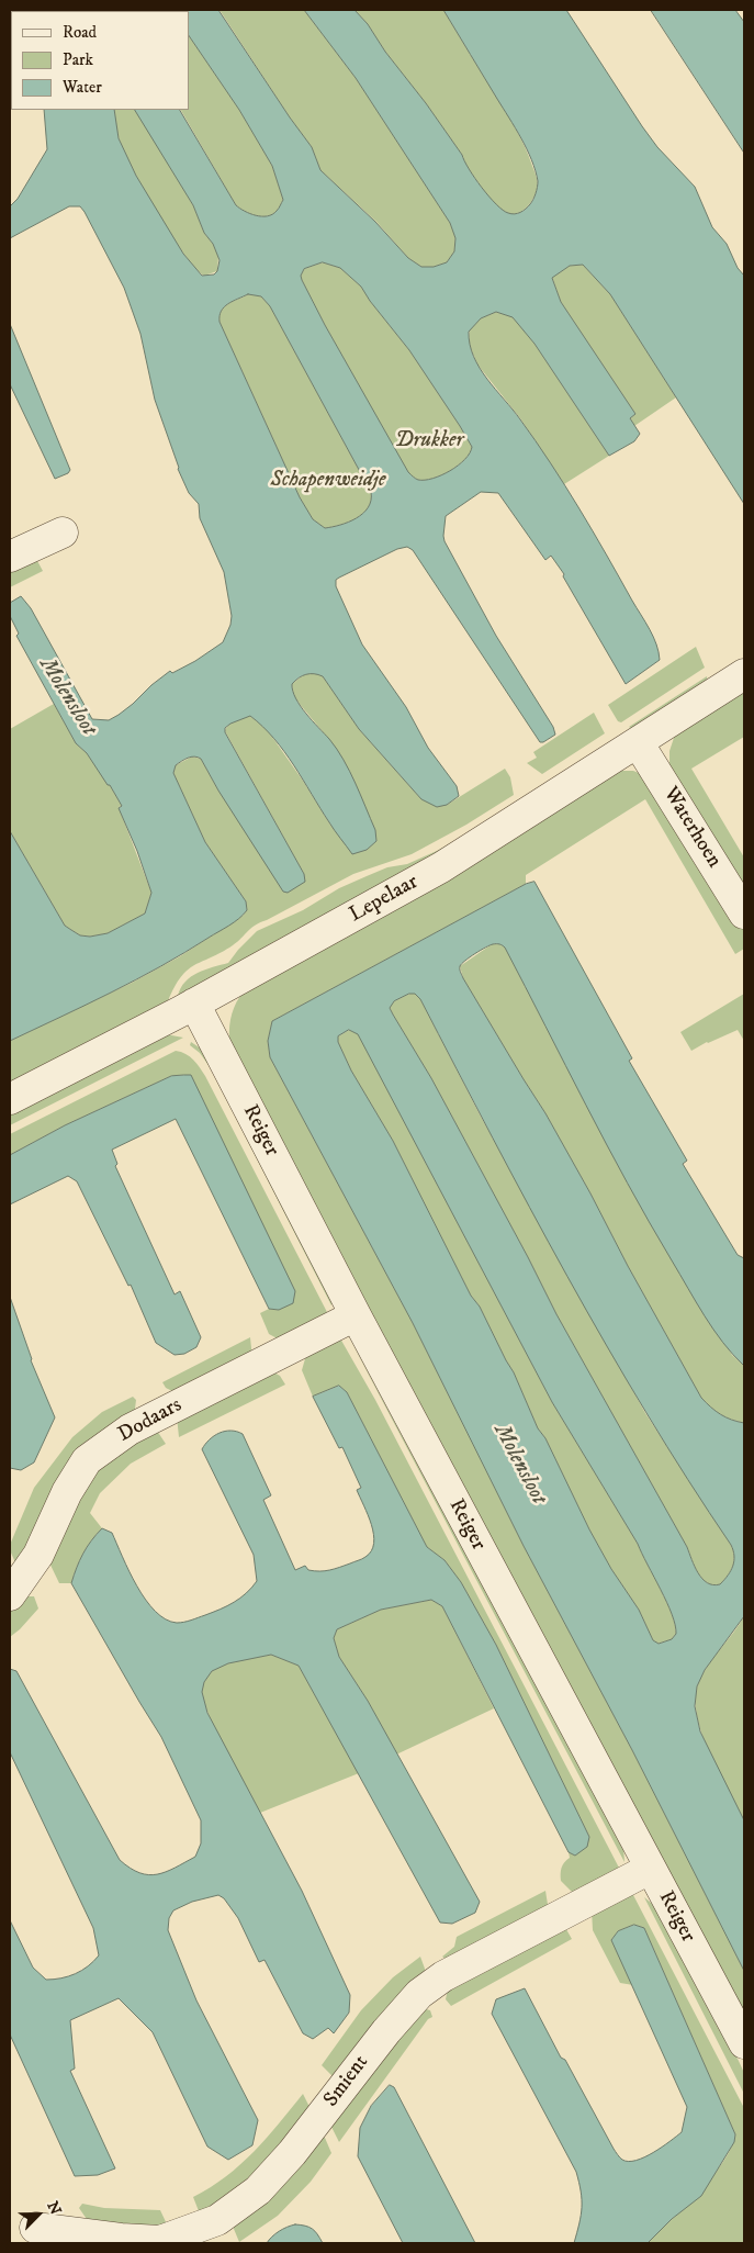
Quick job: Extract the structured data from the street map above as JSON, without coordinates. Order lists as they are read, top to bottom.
{
  "streets": {
    "street": [
      "Waterhoen",
      "Lepelaar",
      "Reiger",
      "Dodaars",
      "Smient"
    ]
  },
  "crossings": [
    ["Waterhoen", "Lepelaar"],
    ["Lepelaar", "Reiger"],
    ["Reiger", "Dodaars"],
    ["Reiger", "Smient"]
  ],
  "water": ["Molensloot"],
  "parks": ["Drukker", "Schapenweidje"],
  "legend": ["Road", "Park", "Water"],
  "north": "top right"
}
